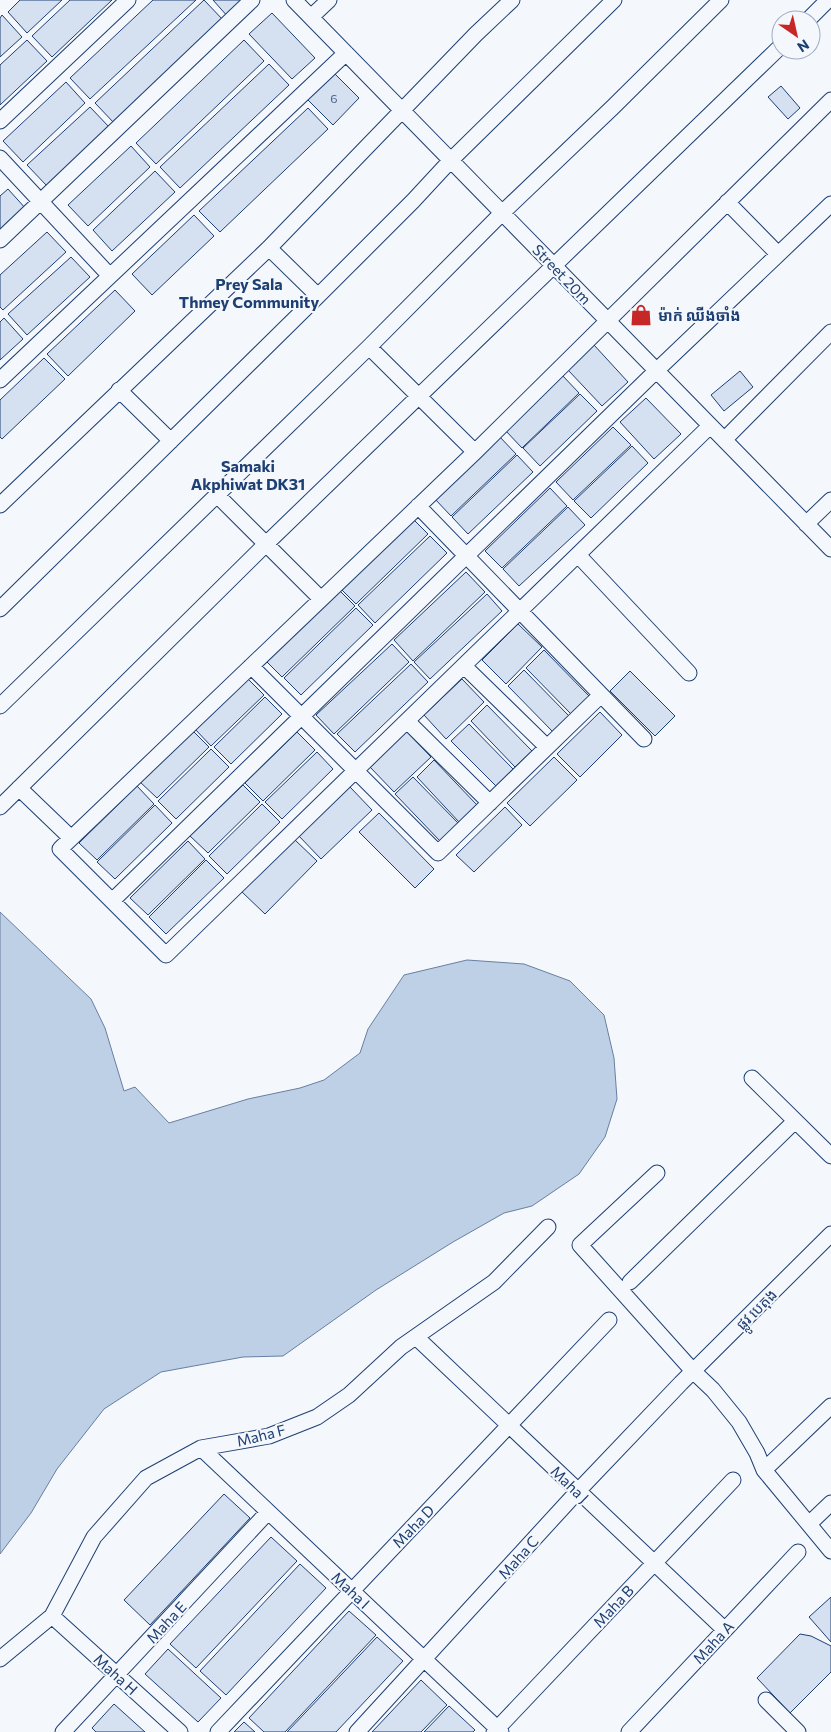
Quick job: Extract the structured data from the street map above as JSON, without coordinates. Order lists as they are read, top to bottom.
{
  "streets": {
    "street": [
      "Street 20m",
      "ផ្លូវ បេតុង",
      "Maha F",
      "Maha J",
      "Maha D",
      "Maha C",
      "Maha I",
      "Maha B",
      "Maha E",
      "Maha A",
      "Maha H"
    ]
  },
  "crossings": [
    ["ផ្លូវ បេតុង", "Maha C"],
    ["Maha F", "Maha J"],
    ["Maha F", "Maha I"],
    ["Maha F", "Maha H"],
    ["Maha J", "Maha D"],
    ["Maha J", "Maha C"],
    ["Maha J", "Maha B"],
    ["Maha J", "Maha A"],
    ["Maha D", "Maha I"],
    ["Maha C", "Maha I"],
    ["Maha I", "Maha B"],
    ["Maha I", "Maha E"],
    ["Maha E", "Maha H"]
  ],
  "districts": ["Prey Sala Thmey Community", "Samaki Akphiwat DK31"],
  "places": {
    "shop": ["ម៉ាក់ ឈីងចាំង"]
  },
  "house_numbers": ["6"],
  "north": "bottom right"
}
